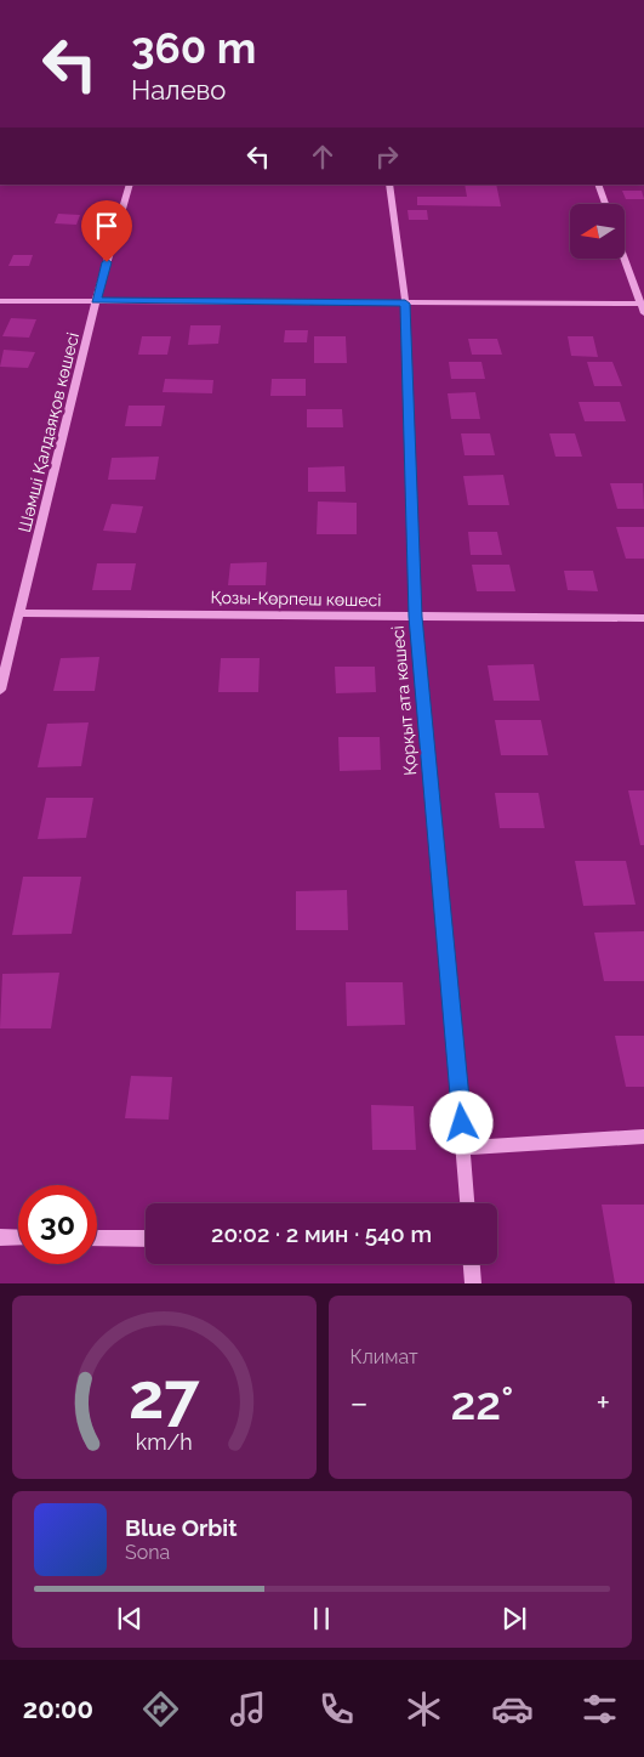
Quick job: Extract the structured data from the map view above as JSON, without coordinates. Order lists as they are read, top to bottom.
{
  "streets": {
    "street": ["Шәмші Қалдаяқов көшесі", "Қозы-Көрпеш көшесі", "Қорқыт ата көшесі"]
  },
  "crossings": [
    ["Шәмші Қалдаяқов көшесі", "Қозы-Көрпеш көшесі"],
    ["Қозы-Көрпеш көшесі", "Қорқыт ата көшесі"]
  ],
  "north": "left",
  "page": {
    "turn": ["360 m", "Налево"],
    "limit": "30",
    "trip": "20:02 · 2 мин · 540 m",
    "tile": "Климат",
    "heat": ["−", "22°", "+"],
    "song": ["Blue Orbit", "Sona"],
    "tabs": "20:00",
    "gauge": ["27", "km/h"]
  }
}
